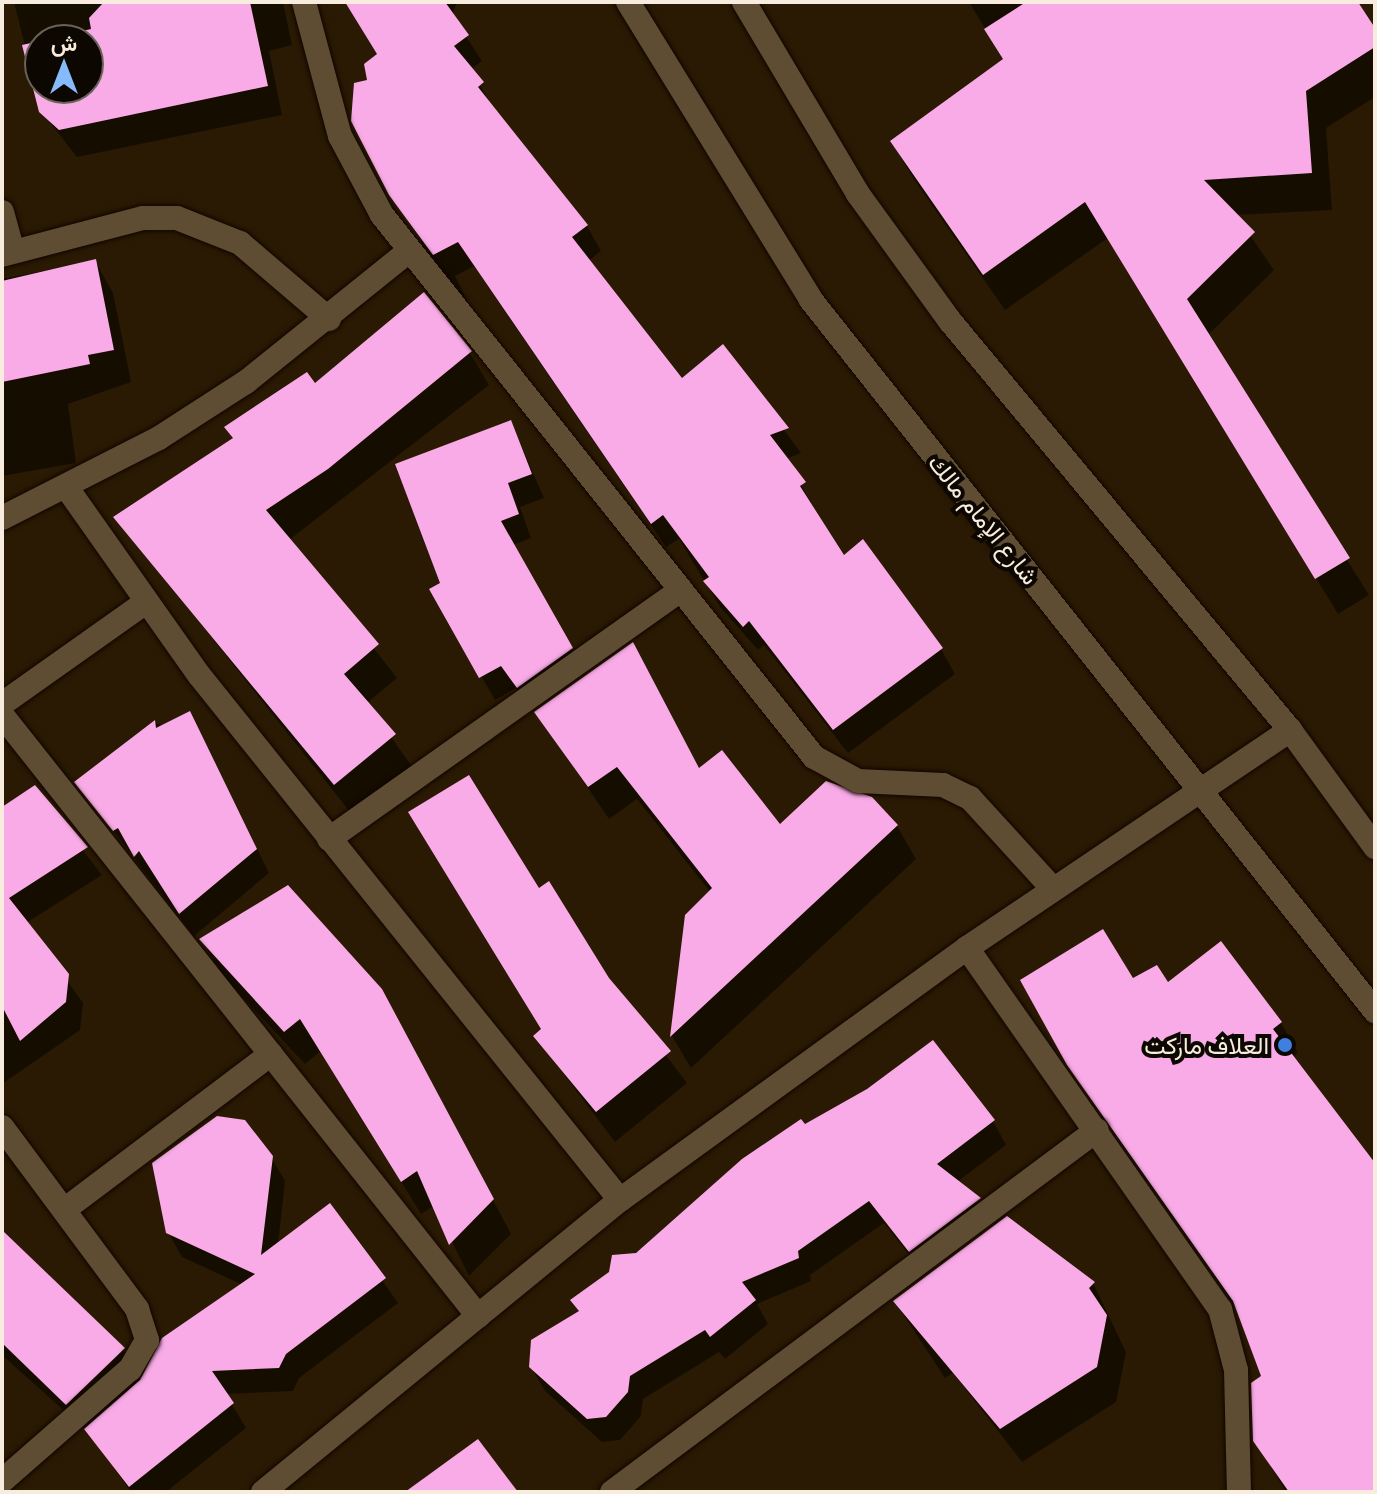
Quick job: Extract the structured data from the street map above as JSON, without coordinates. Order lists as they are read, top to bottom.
{
  "streets": {
    "street": ["شارع الإمام مالك"]
  },
  "places": ["العلاف ماركت"],
  "north": "top"
}
